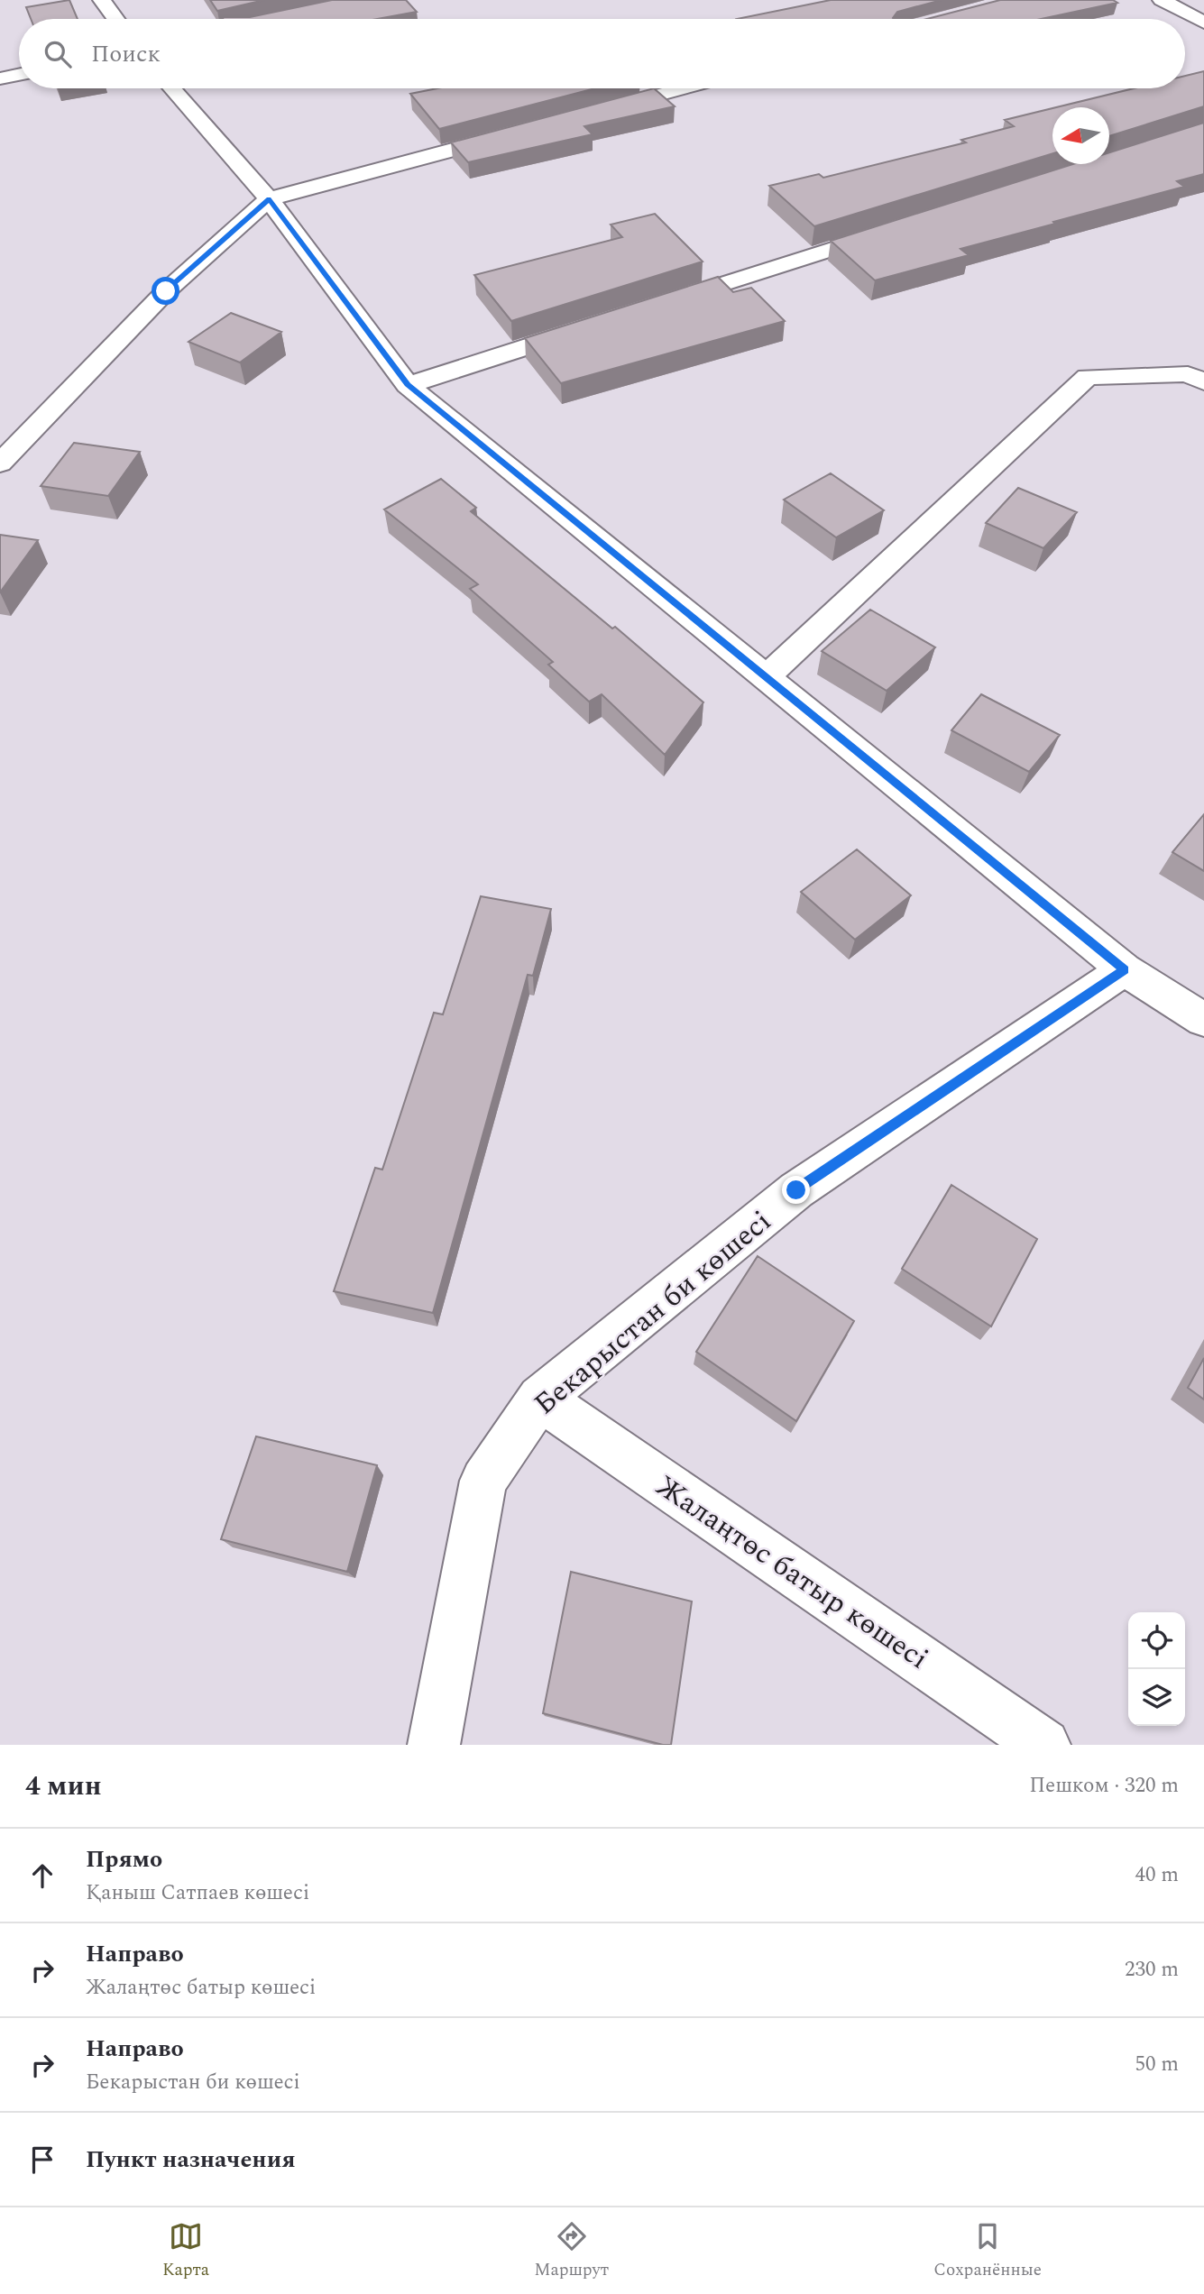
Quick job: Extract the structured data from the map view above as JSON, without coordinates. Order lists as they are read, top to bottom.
{
  "streets": {
    "street": ["Бекарыстан би көшесі", "Жалаңтөс батыр көшесі"]
  },
  "crossings": [
    ["Бекарыстан би көшесі", "Жалаңтөс батыр көшесі"]
  ],
  "north": "left",
  "page": {
    "search": "Поиск",
    "heading": ["4 мин", "Пешком · 320 m"],
    "list": [
      ["Прямо", "Қаныш Сатпаев көшесі", "40 m"],
      ["Направо", "Жалаңтөс батыр көшесі", "230 m"],
      ["Направо", "Бекарыстан би көшесі", "50 m"],
      "Пункт назначения"
    ],
    "nav": ["Карта", "Маршрут", "Сохранённые"]
  }
}
